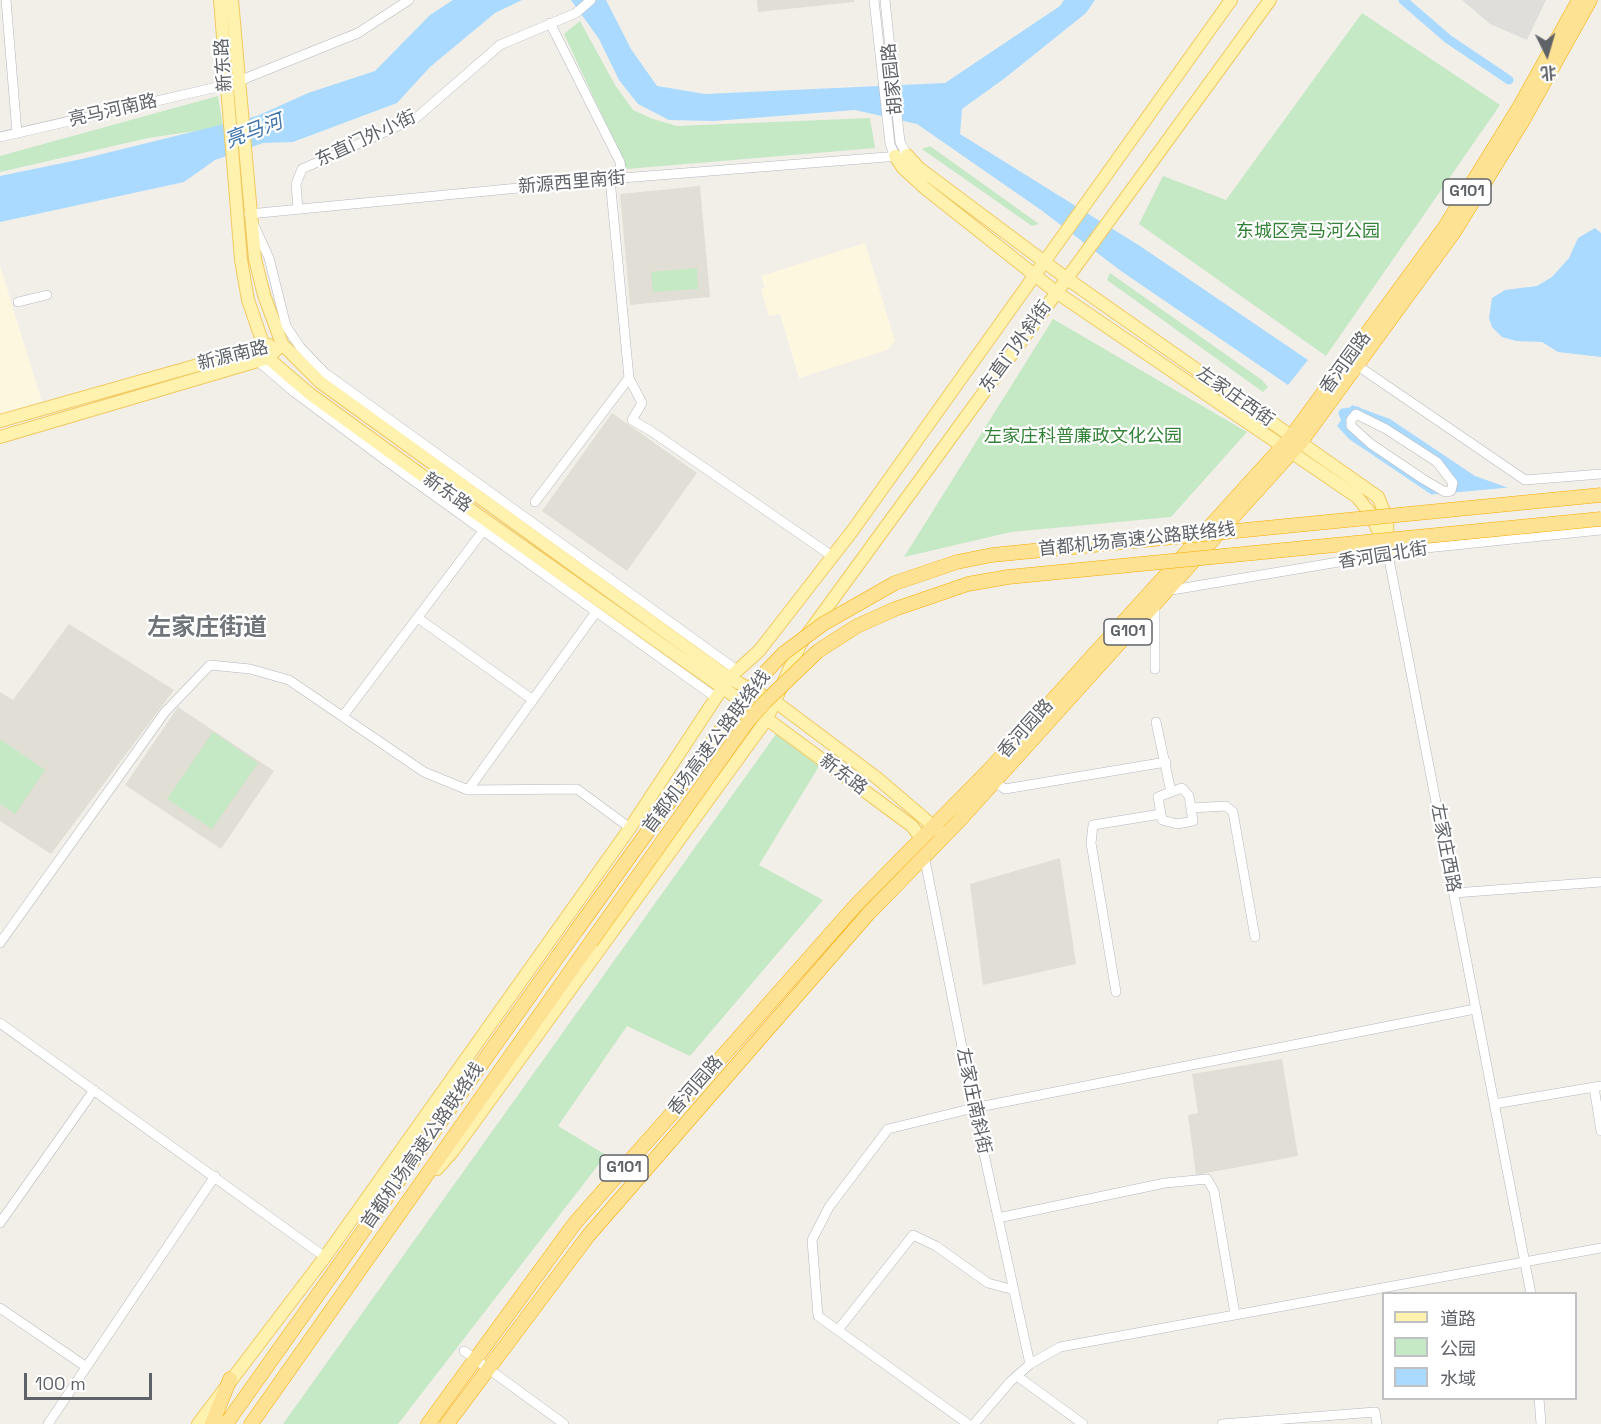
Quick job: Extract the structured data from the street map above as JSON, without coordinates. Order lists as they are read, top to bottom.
{
  "streets": {
    "highway": ["G101", "香河园路", "首都机场高速公路联络线"],
    "main road": [
      "新东路",
      "东直门外斜街",
      "新源南路",
      "左家庄西街",
      "左家庄西路"
    ],
    "street": [
      "胡家园路",
      "亮马河南路",
      "东直门外小街",
      "新源西里南街",
      "香河园北街",
      "左家庄南斜街"
    ]
  },
  "crossings": [
    ["新东路", "亮马河南路"],
    ["新东路", "新源西里南街"],
    ["新东路", "东直门外斜街"],
    ["新东路", "新源南路"],
    ["新东路", "香河园路"],
    ["新东路", "左家庄南斜街"],
    ["胡家园路", "新源西里南街"],
    ["东直门外小街", "新源西里南街"],
    ["东直门外斜街", "左家庄西街"],
    ["东直门外斜街", "首都机场高速公路联络线"],
    ["香河园路", "左家庄西街"],
    ["香河园路", "香河园北街"],
    ["香河园路", "左家庄西路"],
    ["香河园路", "左家庄南斜街"],
    ["左家庄西街", "左家庄西路"],
    ["香河园北街", "左家庄西路"]
  ],
  "districts": ["左家庄街道"],
  "water": ["亮马河"],
  "parks": ["东城区亮马河公园", "左家庄科普廉政文化公园"],
  "legend": ["道路", "公园", "水域"],
  "scale_bar": "100 m",
  "north": "bottom"
}
